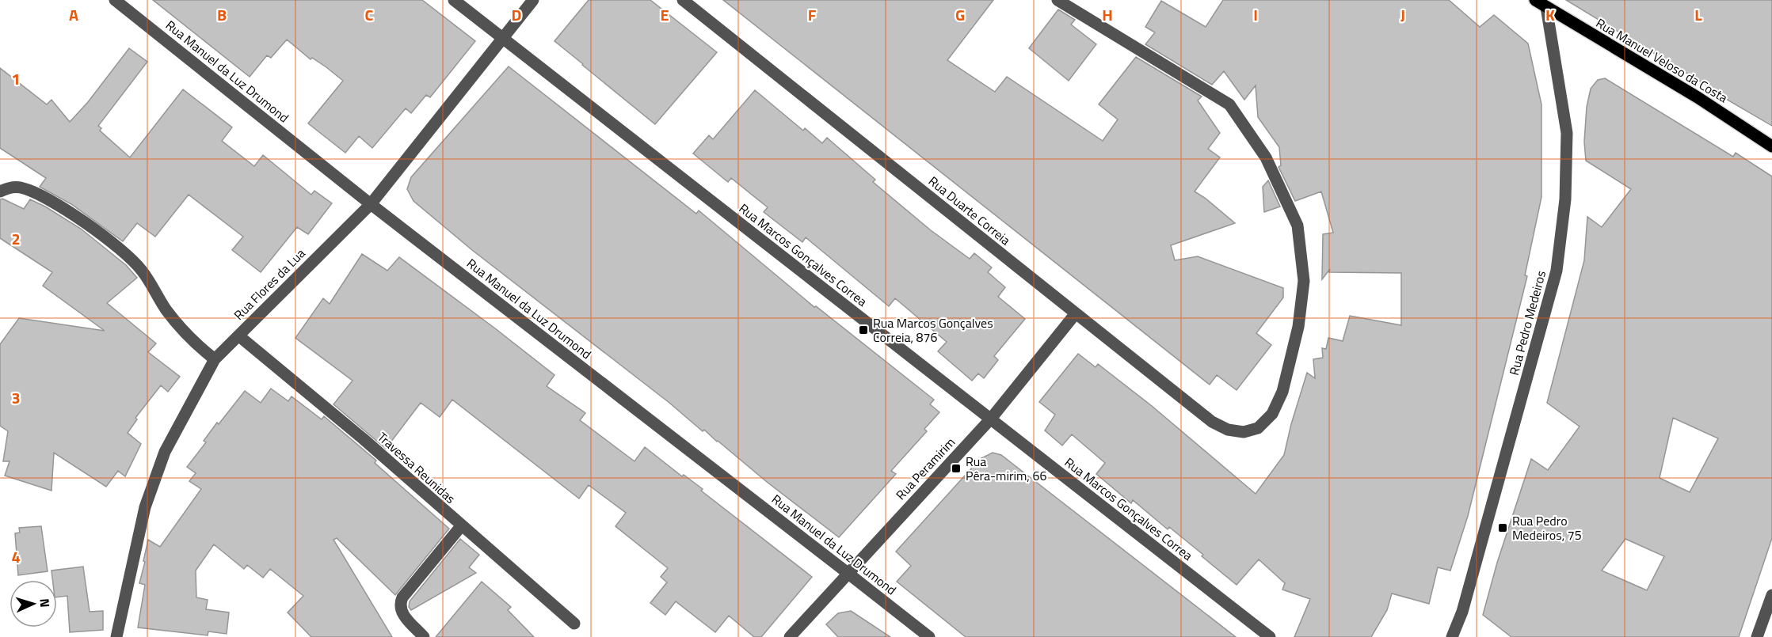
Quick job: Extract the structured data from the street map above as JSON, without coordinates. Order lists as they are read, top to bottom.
{
  "streets": {
    "main road": ["Rua Manuel Veloso da Costa"],
    "street": [
      "Rua Manuel da Luz Drumond",
      "Rua Duarte Correia",
      "Rua Marcos Gonçalves Correa",
      "Rua Flores da Lua",
      "Rua Pedro Medeiros",
      "Travessa Reunidas",
      "Rua Peramirim"
    ]
  },
  "crossings": [
    ["Rua Manuel Veloso da Costa", "Rua Pedro Medeiros"],
    ["Rua Manuel da Luz Drumond", "Rua Flores da Lua"],
    ["Rua Manuel da Luz Drumond", "Rua Peramirim"],
    ["Rua Duarte Correia", "Rua Peramirim"],
    ["Rua Marcos Gonçalves Correa", "Rua Flores da Lua"],
    ["Rua Marcos Gonçalves Correa", "Rua Peramirim"],
    ["Rua Flores da Lua", "Travessa Reunidas"]
  ],
  "places": {
    "transit": ["Rua Marcos Gonçalves Correia, 876", "Rua Pêra-mirim, 66", "Rua Pedro Medeiros, 75"]
  },
  "north": "right",
  "grid": {
    "columns": [
      "A",
      "B",
      "C",
      "D",
      "E",
      "F",
      "G",
      "H",
      "I",
      "J",
      "K",
      "L"
    ],
    "rows": [
      "1",
      "2",
      "3",
      "4"
    ]
  }
}
